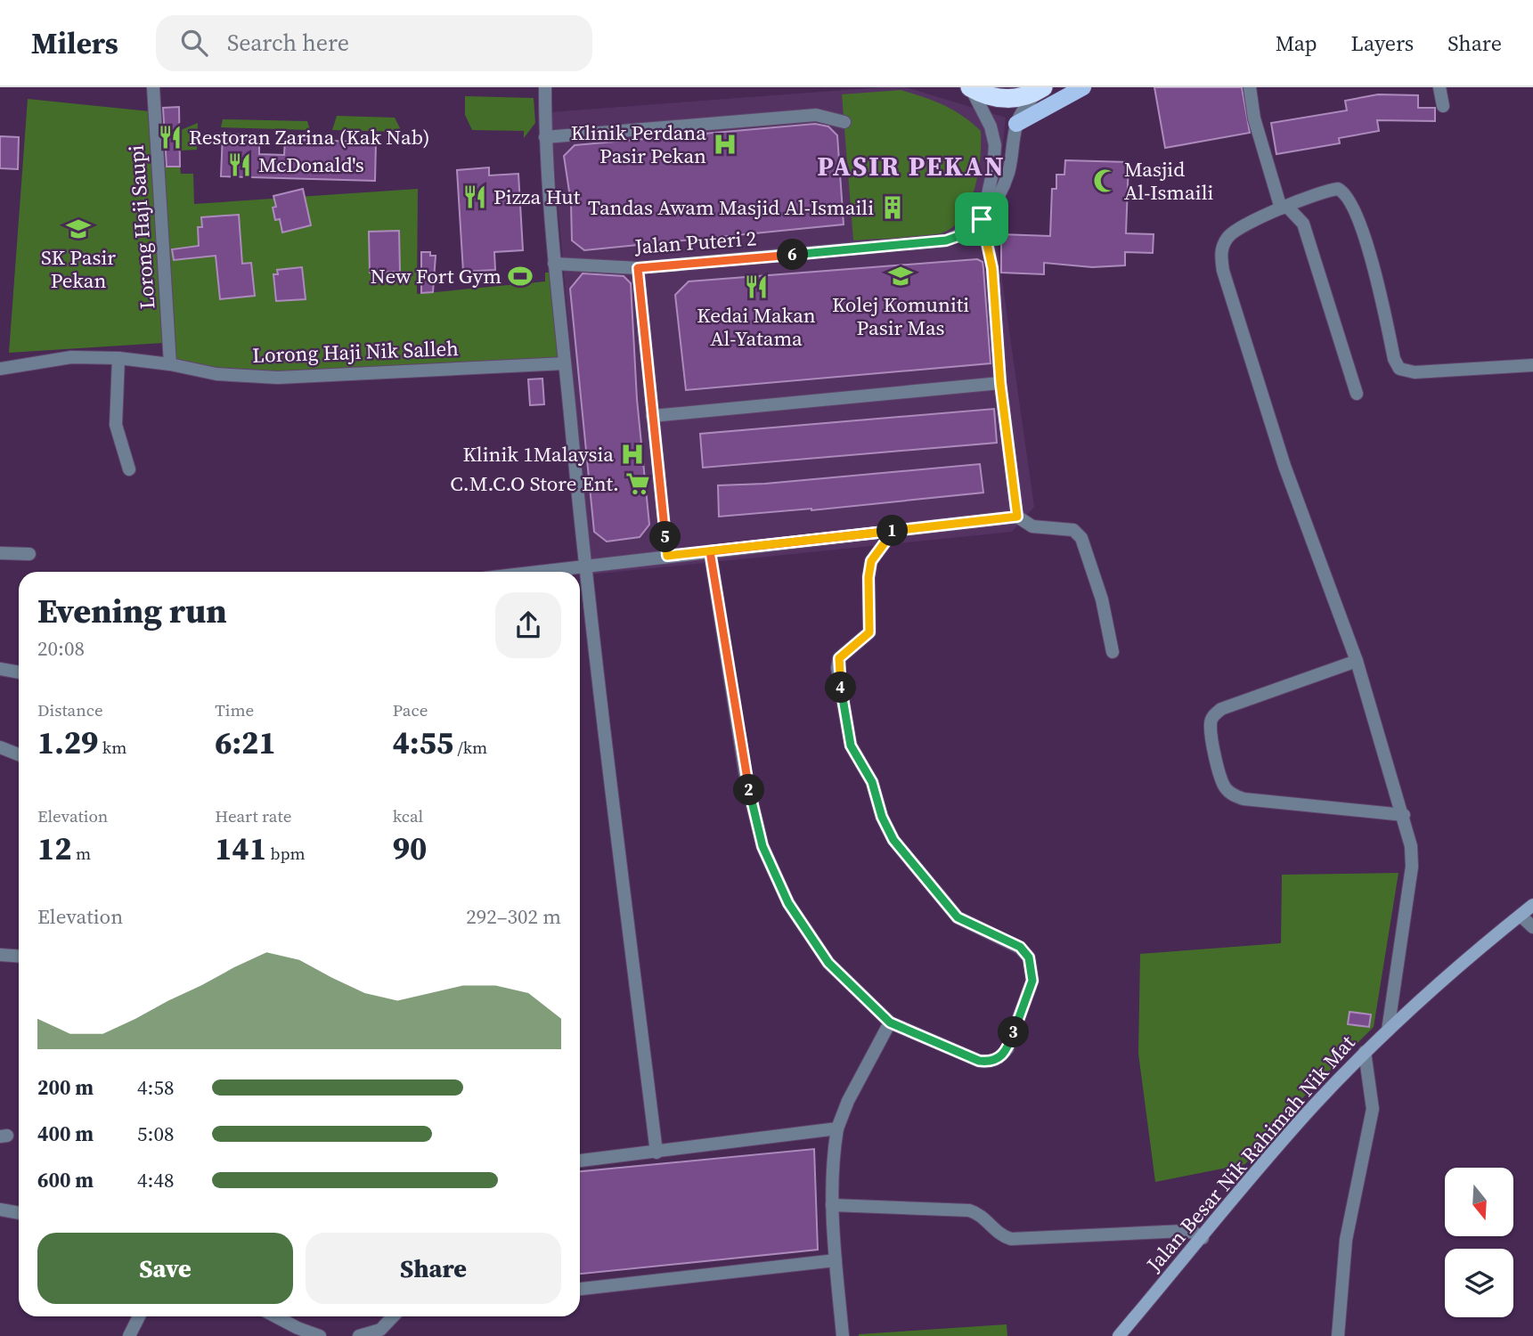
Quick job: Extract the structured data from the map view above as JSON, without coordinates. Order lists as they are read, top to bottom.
{
  "streets": {
    "street": [
      "Lorong Haji Saupi",
      "Jalan Puteri 2",
      "Lorong Haji Nik Salleh",
      "Jalan Besar Nik Rahimah Nik Mat"
    ]
  },
  "crossings": [
    ["Lorong Haji Saupi", "Lorong Haji Nik Salleh"]
  ],
  "districts": ["PASIR PEKAN"],
  "places": {
    "restaurant": [
      "Restoran Zarina (Kak Nab)",
      "McDonald's",
      "Pizza Hut",
      "Kedai Makan Al-Yatama"
    ],
    "hospital": ["Klinik Perdana Pasir Pekan", "Klinik 1Malaysia"],
    "mosque": ["Masjid Al-Ismaili"],
    "building": ["Tandas Awam Masjid Al-Ismaili"],
    "school or university": ["SK Pasir Pekan", "Kolej Komuniti Pasir Mas"],
    "sports": ["New Fort Gym"],
    "supermarket": ["C.M.C.O Store Ent."]
  },
  "north": "bottom",
  "page": {
    "header": "Milers",
    "search": "Search here",
    "nav": ["Map", "Layers", "Share"],
    "pins": [
      "6",
      "1",
      "5",
      "4",
      "2",
      "3"
    ],
    "heading": ["Evening run", "20:08"],
    "stats": [
      ["Distance", "1.29 km"],
      ["Time", "6:21"],
      ["Pace", "4:55 /km"],
      ["Elevation", "12 m"],
      ["Heart rate", "141 bpm"],
      ["kcal", "90"]
    ],
    "chart": ["Elevation", "292–302 m"],
    "list": [
      {
        "name": "200 m",
        "note": "4:58"
      },
      {
        "name": "400 m",
        "note": "5:08"
      },
      {
        "name": "600 m",
        "note": "4:48"
      }
    ],
    "buttons": ["Save", "Share"]
  }
}
